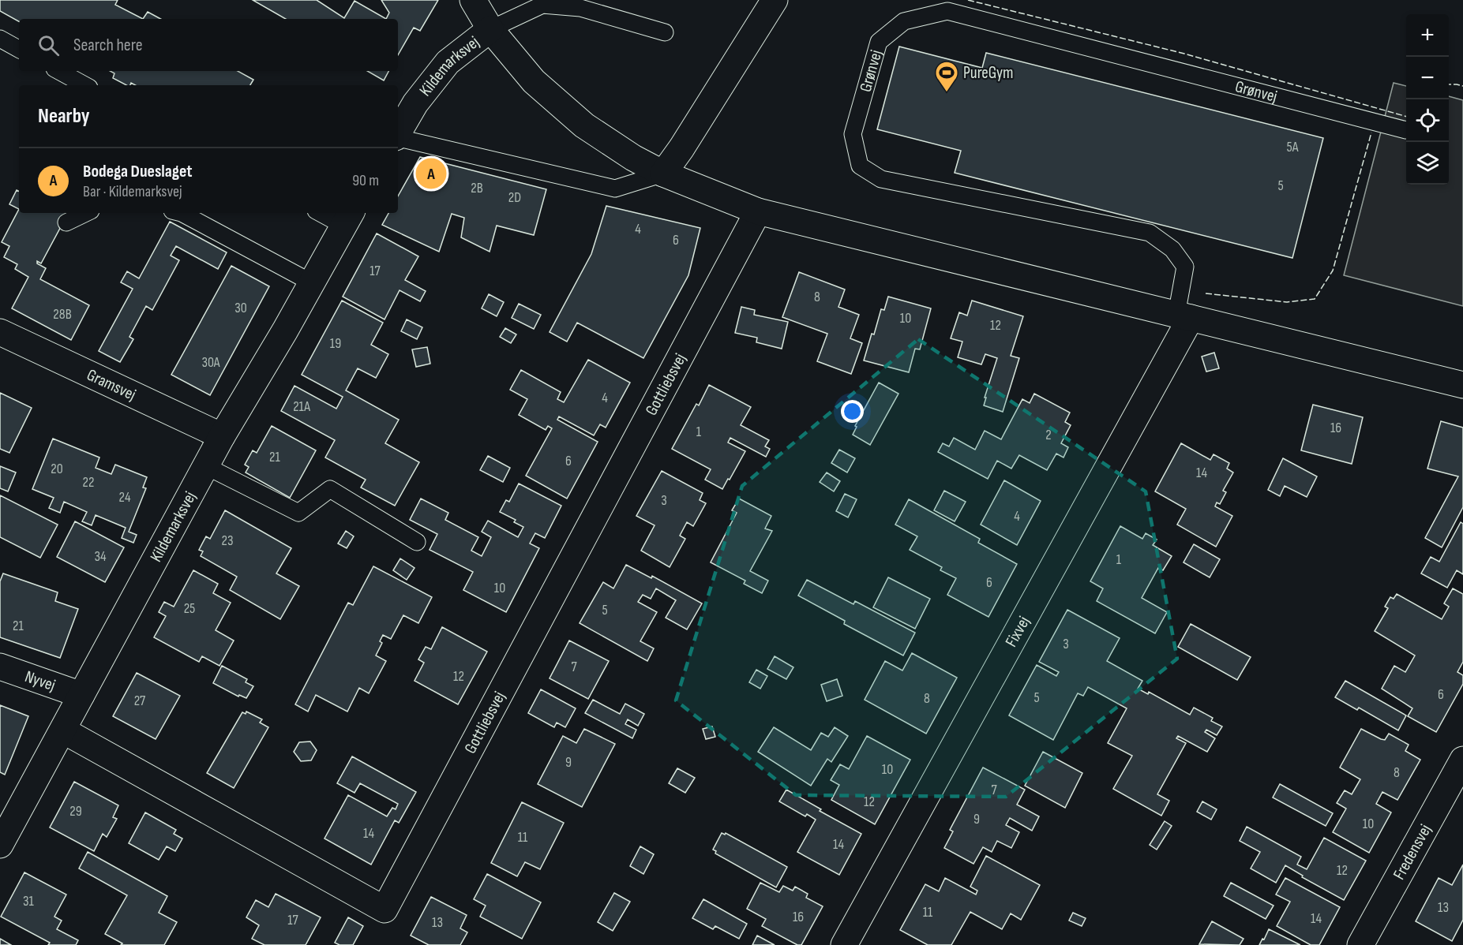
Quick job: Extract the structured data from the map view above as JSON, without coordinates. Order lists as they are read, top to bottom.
{
  "streets": {
    "street": [
      "Kildemarksvej",
      "Gramsvej",
      "Gottliebsvej",
      "Fixvej",
      "Nyvej",
      "Fredensvej"
    ],
    "lane": ["Grønvej"]
  },
  "crossings": [
    ["Kildemarksvej", "Gramsvej"],
    ["Kildemarksvej", "Gottliebsvej"],
    ["Kildemarksvej", "Nyvej"],
    ["Grønvej", "Fixvej"]
  ],
  "places": {
    "sports": ["PureGym"]
  },
  "house_numbers": [
    "5A",
    "5",
    "2B",
    "2D",
    "4",
    "6",
    "17",
    "8",
    "30",
    "28B",
    "10",
    "12",
    "19",
    "30A",
    "4",
    "21A",
    "16",
    "1",
    "2",
    "21",
    "6",
    "20",
    "14",
    "22",
    "24",
    "3",
    "4",
    "23",
    "34",
    "1",
    "6",
    "10",
    "25",
    "5",
    "21",
    "3",
    "7",
    "12",
    "6",
    "5",
    "8",
    "27",
    "9",
    "10",
    "8",
    "7",
    "12",
    "29",
    "9",
    "10",
    "14",
    "11",
    "14",
    "12",
    "31",
    "13",
    "11",
    "16",
    "14",
    "17",
    "13"
  ],
  "page": {
    "map_buttons": ["+", "−"],
    "search": "Search here",
    "heading": "Nearby",
    "list": [
      {
        "mark": "A",
        "name": "Bodega Dueslaget",
        "note": "Bar · Kildemarksvej",
        "value": "90 m"
      }
    ],
    "pins": "A"
  }
}
